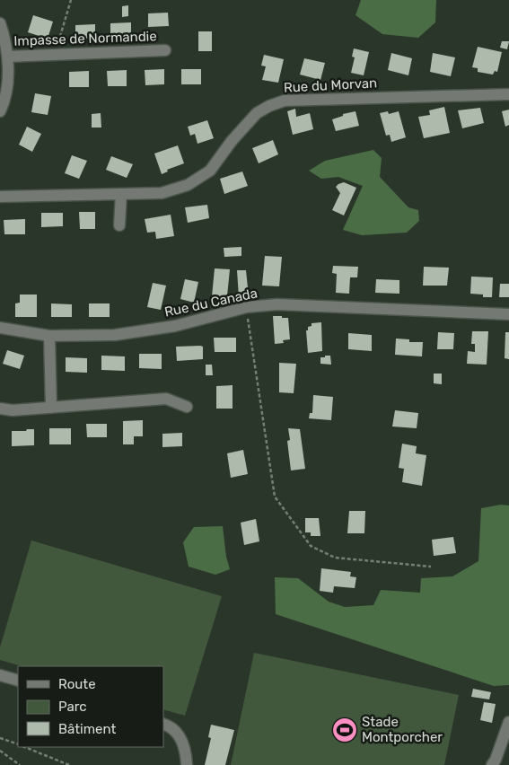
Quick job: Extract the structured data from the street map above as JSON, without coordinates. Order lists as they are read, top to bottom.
{
  "streets": {
    "street": ["Impasse de Normandie", "Rue du Morvan", "Rue du Canada"]
  },
  "places": {
    "sports": ["Stade Montporcher"]
  },
  "legend": ["Route", "Parc", "Bâtiment"]
}
